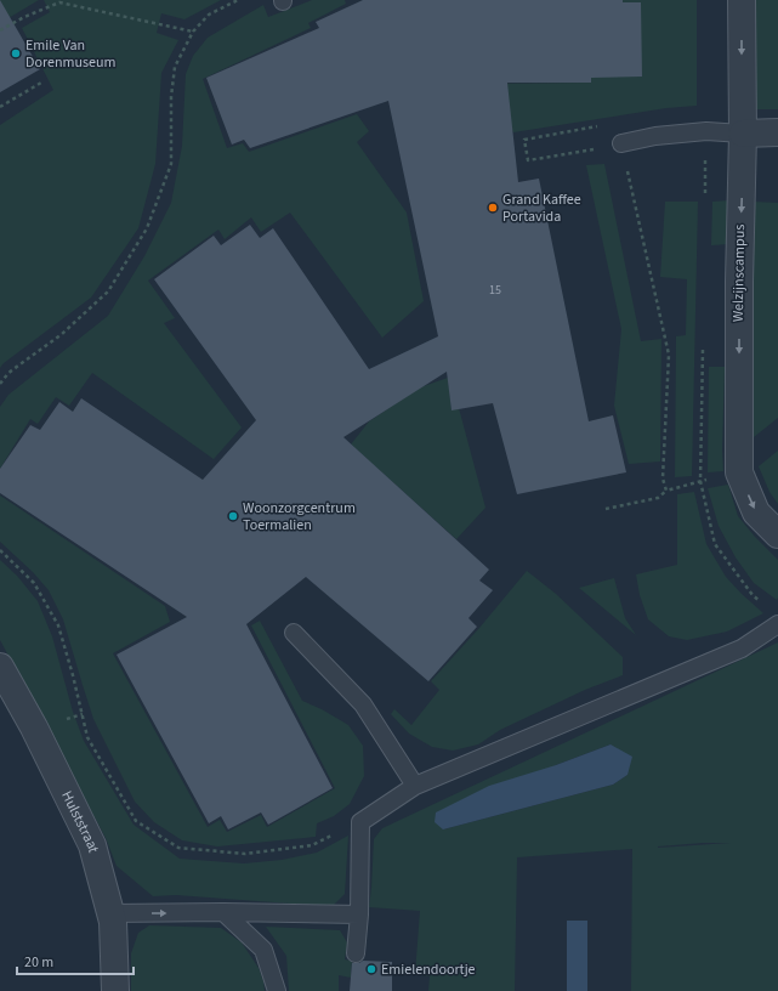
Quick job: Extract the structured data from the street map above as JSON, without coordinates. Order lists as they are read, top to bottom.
{
  "streets": {
    "street": ["Welzijnscampus", "Hulststraat"]
  },
  "one_way": ["Welzijnscampus"],
  "places": [
    "Emile Van Dorenmuseum",
    "Grand Kaffee Portavida",
    "Woonzorgcentrum Toermalien",
    "Emielendoortje"
  ],
  "house_numbers": ["15"],
  "scale_bar": "20 m"
}
